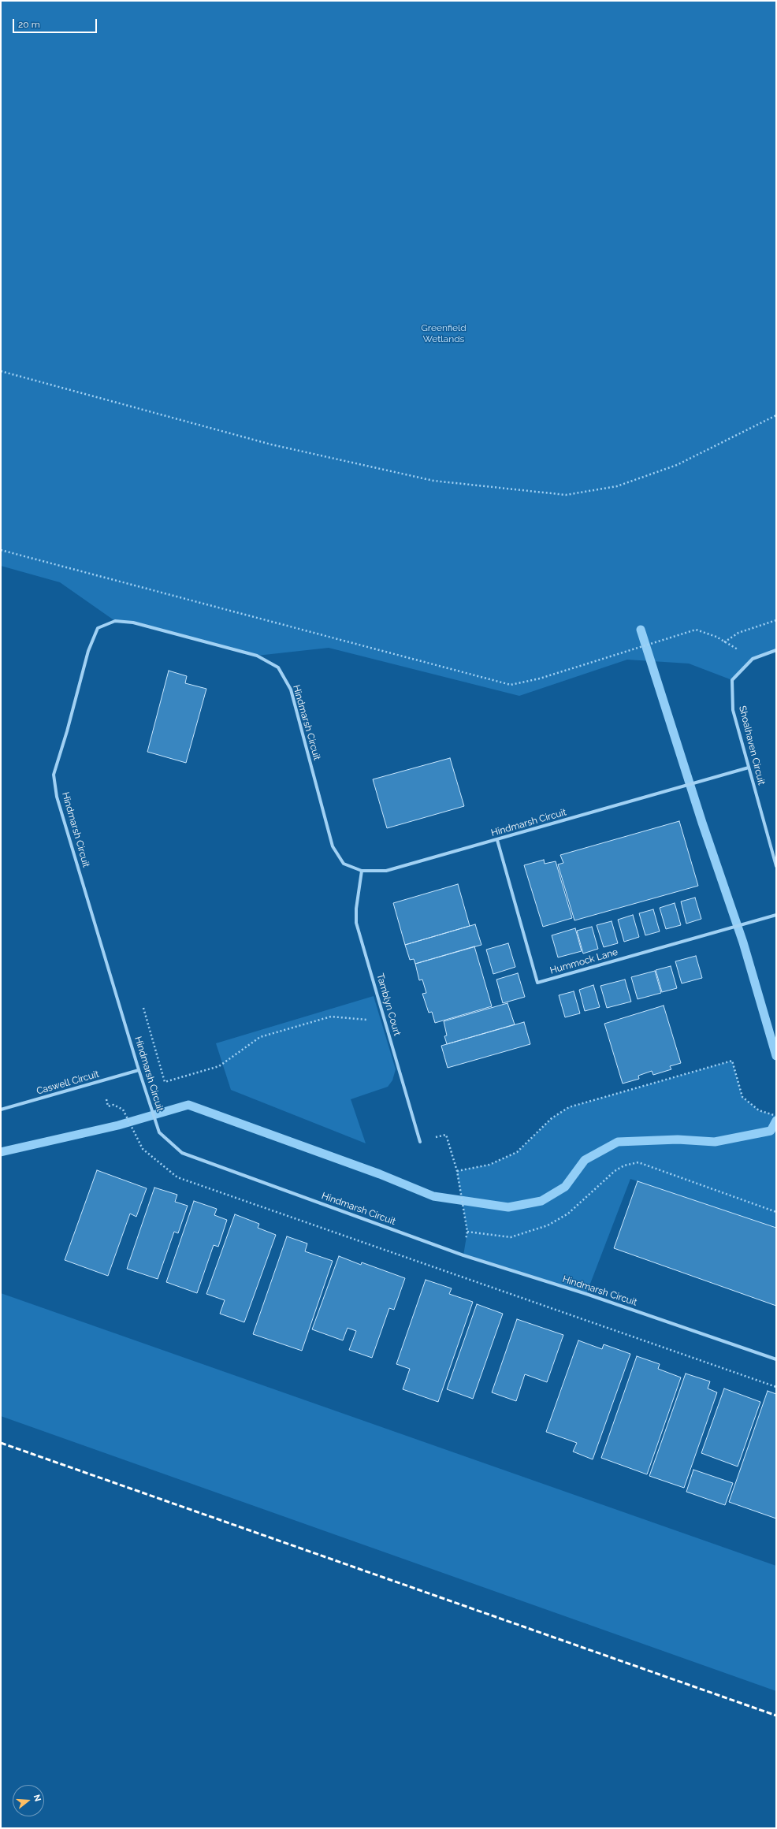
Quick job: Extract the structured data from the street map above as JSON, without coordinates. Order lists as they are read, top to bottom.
{
  "streets": {
    "street": [
      "Hindmarsh Circuit",
      "Shoalhaven Circuit",
      "Hummock Lane",
      "Tamblyn Court",
      "Caswell Circuit"
    ]
  },
  "crossings": [
    ["Hindmarsh Circuit", "Shoalhaven Circuit"],
    ["Hindmarsh Circuit", "Hummock Lane"],
    ["Hindmarsh Circuit", "Tamblyn Court"],
    ["Hindmarsh Circuit", "Caswell Circuit"]
  ],
  "parks": ["Greenfield Wetlands"],
  "scale_bar": "20 m",
  "north": "right"
}
